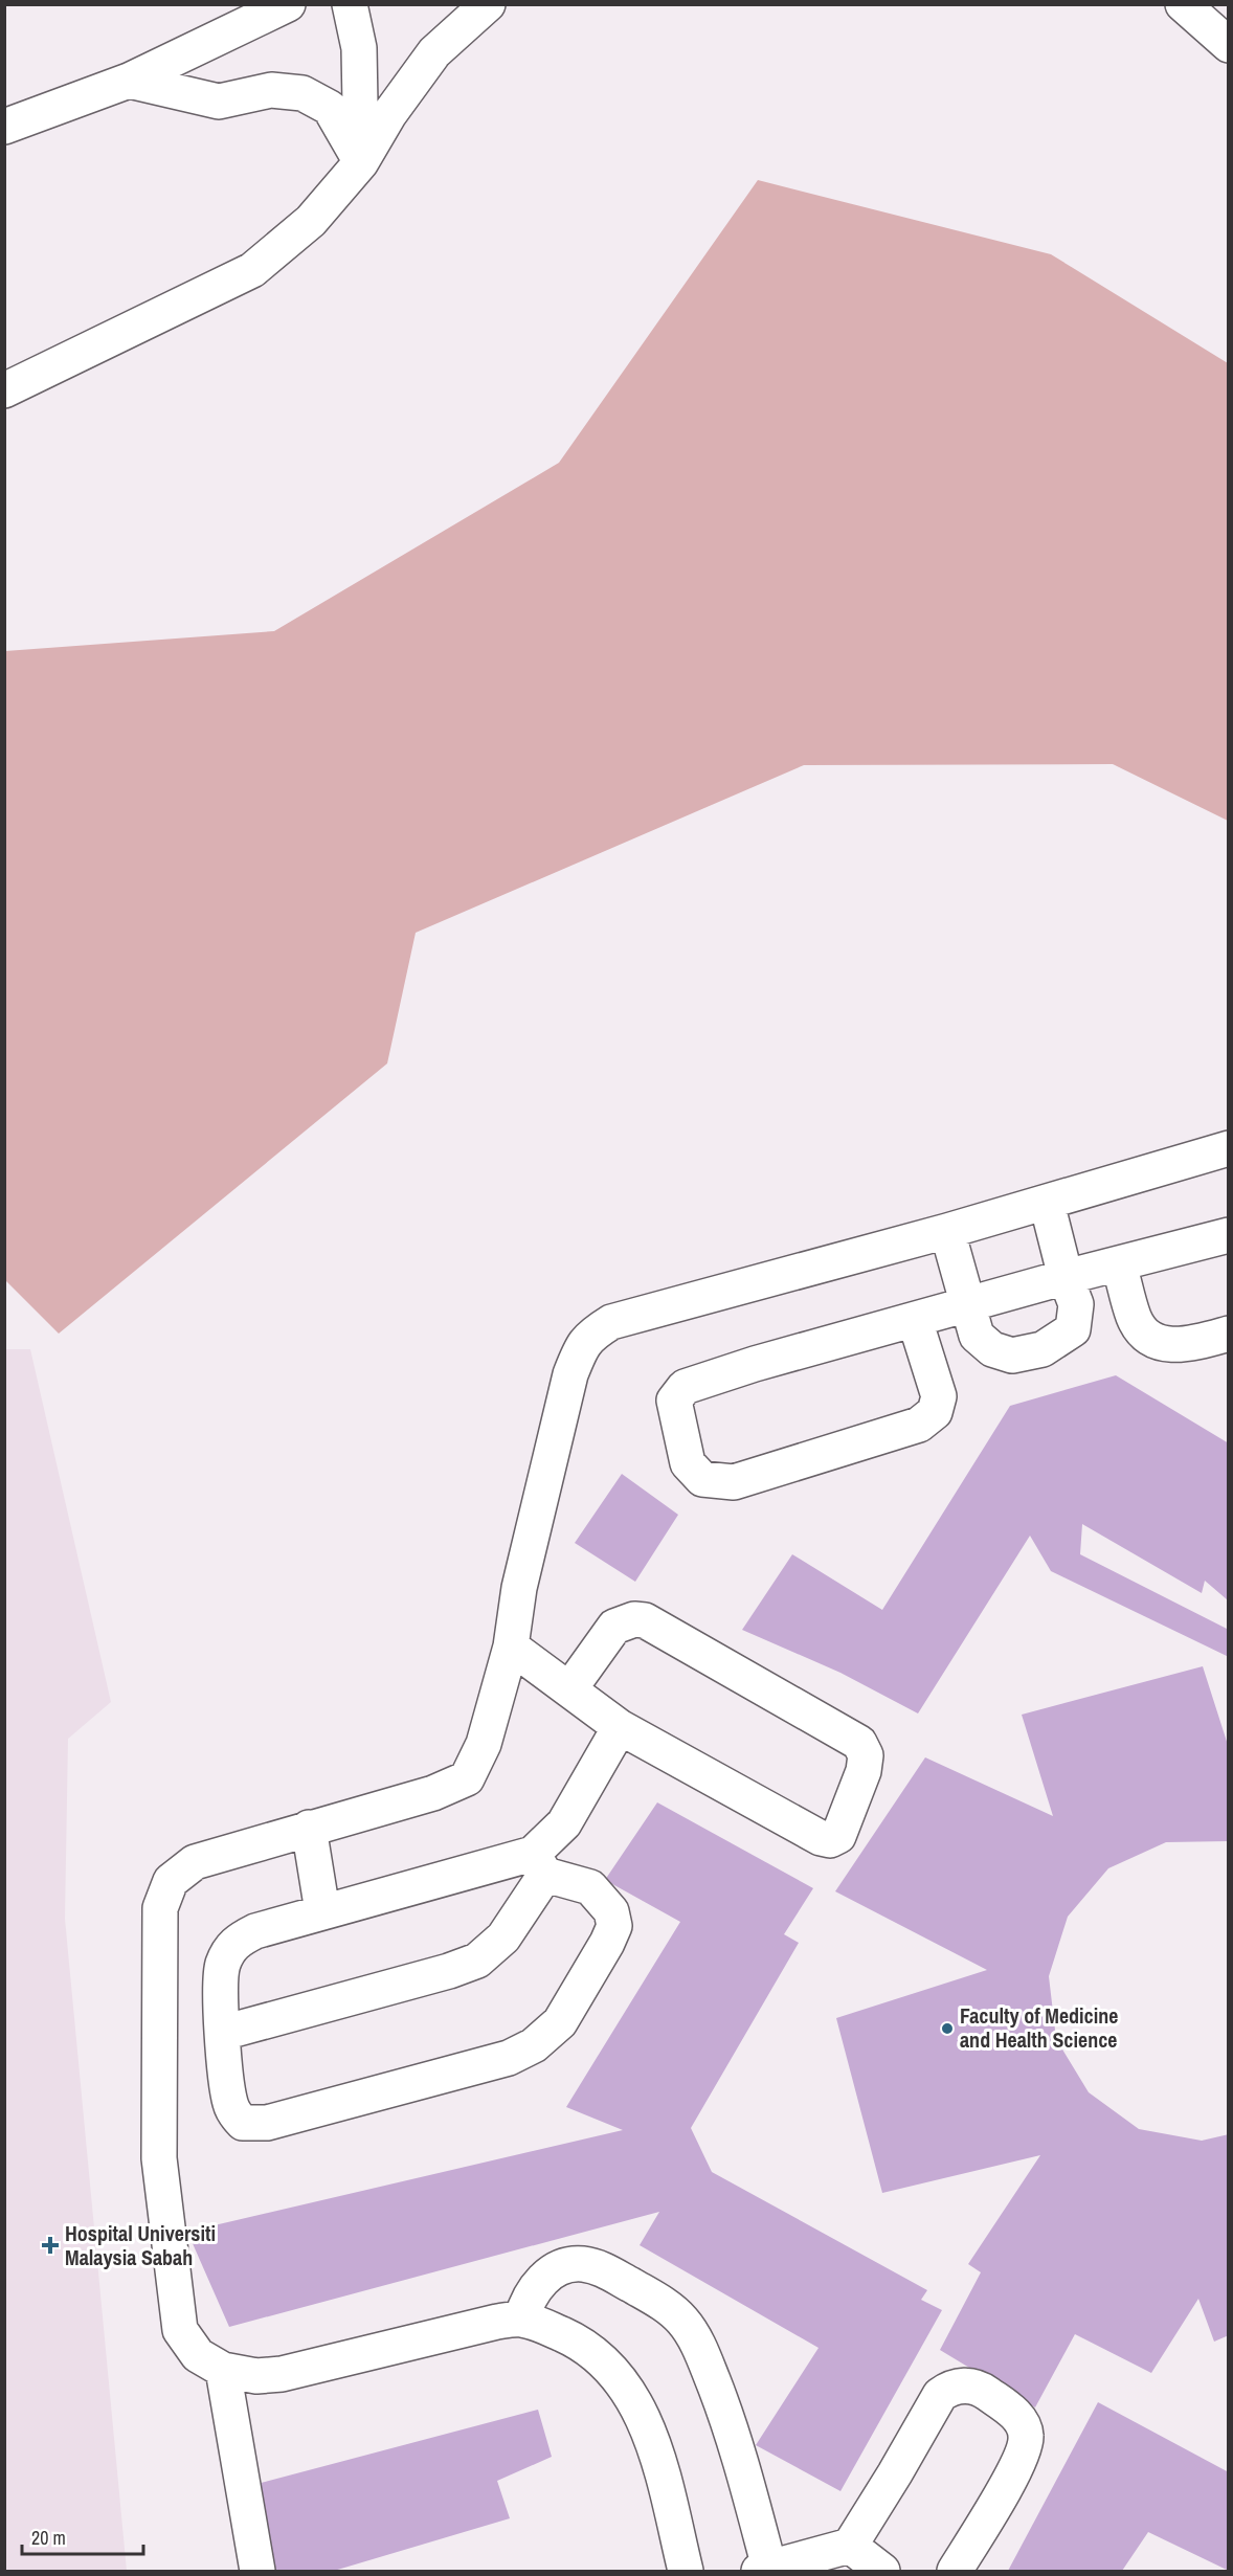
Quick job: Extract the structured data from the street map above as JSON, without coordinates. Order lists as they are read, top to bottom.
{
  "places": {
    "other": ["Faculty of Medicine and Health Science"],
    "health": ["Hospital Universiti Malaysia Sabah"]
  },
  "scale_bar": "20 m"
}
